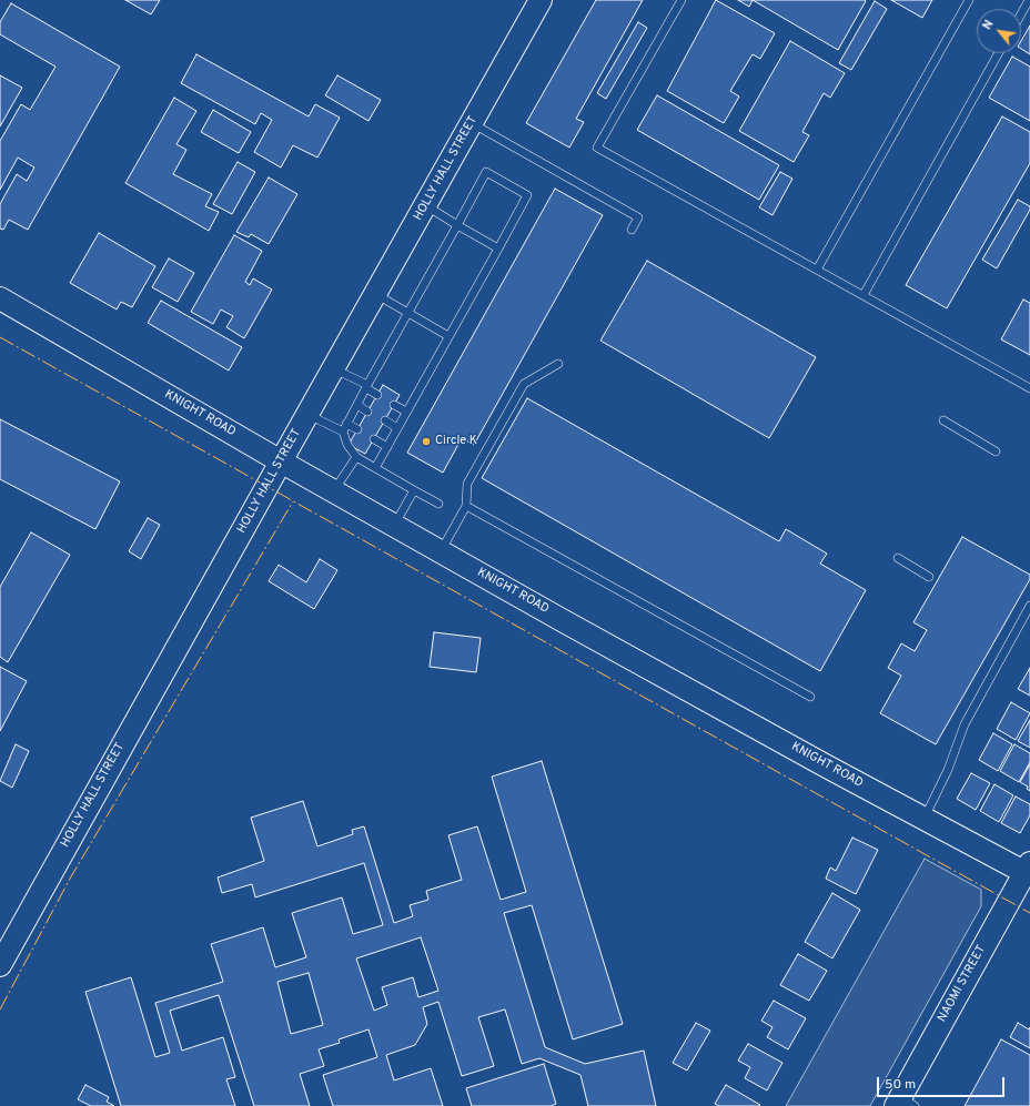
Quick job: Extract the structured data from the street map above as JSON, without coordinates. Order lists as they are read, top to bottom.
{
  "streets": {
    "street": ["HOLLY HALL STREET", "KNIGHT ROAD", "NAOMI STREET"]
  },
  "crossings": [
    ["HOLLY HALL STREET", "KNIGHT ROAD"],
    ["KNIGHT ROAD", "NAOMI STREET"]
  ],
  "places": ["Circle K"],
  "scale_bar": "50 m",
  "north": "top left"
}
